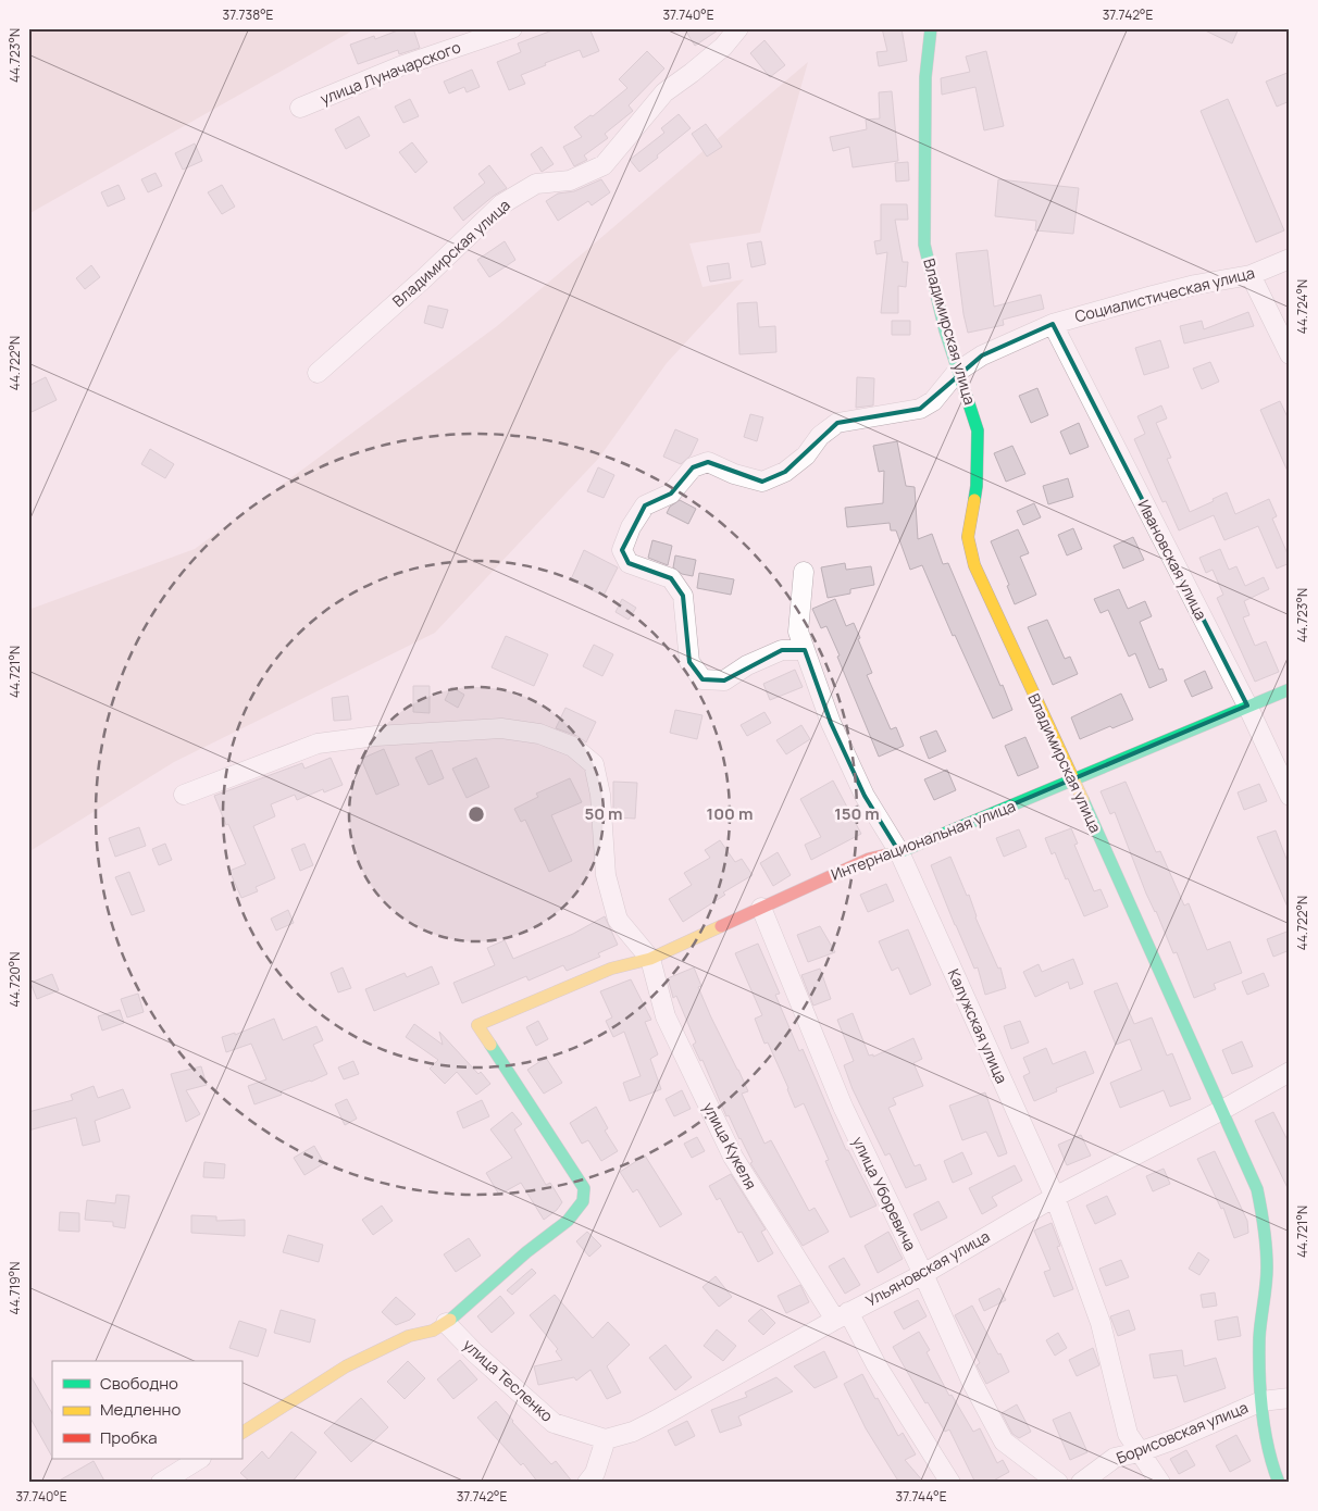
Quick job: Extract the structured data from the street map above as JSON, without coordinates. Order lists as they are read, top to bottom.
{
  "streets": {
    "street": [
      "улица Луначарского",
      "Владимирская улица",
      "Социалистическая улица",
      "Ивановская улица",
      "Интернациональная улица",
      "Калужская улица",
      "улица Кукеля",
      "улица Уборевича",
      "Ульяновская улица",
      "улица Тесленко",
      "Борисовская улица"
    ]
  },
  "crossings": [
    ["Владимирская улица", "Социалистическая улица"],
    ["Владимирская улица", "Интернациональная улица"],
    ["Владимирская улица", "Ульяновская улица"],
    ["Владимирская улица", "Борисовская улица"],
    ["Социалистическая улица", "Ивановская улица"],
    ["Социалистическая улица", "Калужская улица"],
    ["Ивановская улица", "Интернациональная улица"],
    ["Интернациональная улица", "Калужская улица"],
    ["Интернациональная улица", "улица Кукеля"],
    ["Интернациональная улица", "улица Уборевича"],
    ["Интернациональная улица", "улица Тесленко"],
    ["Калужская улица", "Ульяновская улица"],
    ["Калужская улица", "Борисовская улица"],
    ["улица Кукеля", "Ульяновская улица"],
    ["улица Уборевича", "Ульяновская улица"],
    ["Ульяновская улица", "улица Тесленко"]
  ],
  "legend": ["Свободно", "Медленно", "Пробка"],
  "coordinates": [
    "37.738°E",
    "37.740°E",
    "37.742°E",
    "44.723°N",
    "44.724°N",
    "44.722°N",
    "44.721°N",
    "44.720°N",
    "44.719°N",
    "37.744°E"
  ],
  "rings": ["50 m", "100 m", "150 m"]
}
